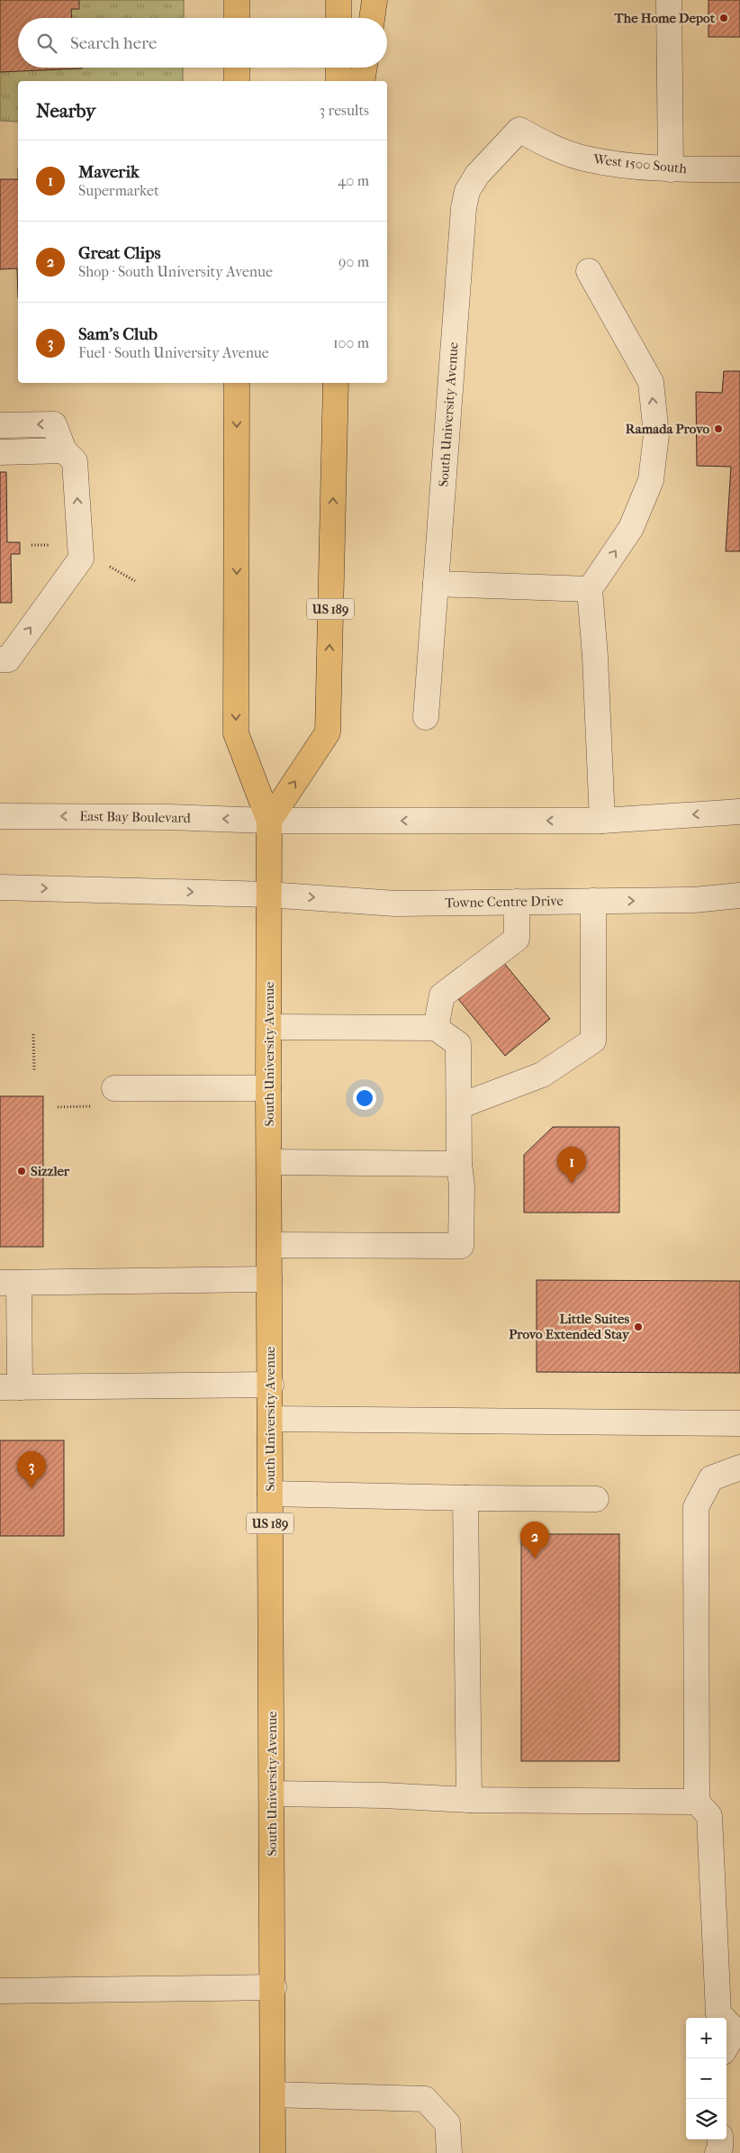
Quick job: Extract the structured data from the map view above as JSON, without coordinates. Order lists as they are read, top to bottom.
{
  "streets": {
    "highway": ["South University Avenue", "US 189"],
    "street": ["West 1500 South", "East Bay Boulevard", "Towne Centre Drive"]
  },
  "crossings": [
    ["West 1500 South", "South University Avenue"],
    ["South University Avenue", "US 189"],
    ["South University Avenue", "East Bay Boulevard"],
    ["South University Avenue", "Towne Centre Drive"],
    ["US 189", "East Bay Boulevard"]
  ],
  "places": [
    "The Home Depot",
    "Ramada Provo",
    "Sizzler",
    "Little Suites Provo Extended Stay"
  ],
  "page": {
    "search": "Search here",
    "heading": ["Nearby", "3 results"],
    "list": [
      {
        "mark": "1",
        "name": "Maverik",
        "note": "Supermarket",
        "value": "40 m"
      },
      {
        "mark": "2",
        "name": "Great Clips",
        "note": "Shop · South University Avenue",
        "value": "90 m"
      },
      {
        "mark": "3",
        "name": "Sam's Club",
        "note": "Fuel · South University Avenue",
        "value": "100 m"
      }
    ],
    "pins": ["1", "3", "2"],
    "map_buttons": ["+", "−"]
  }
}
